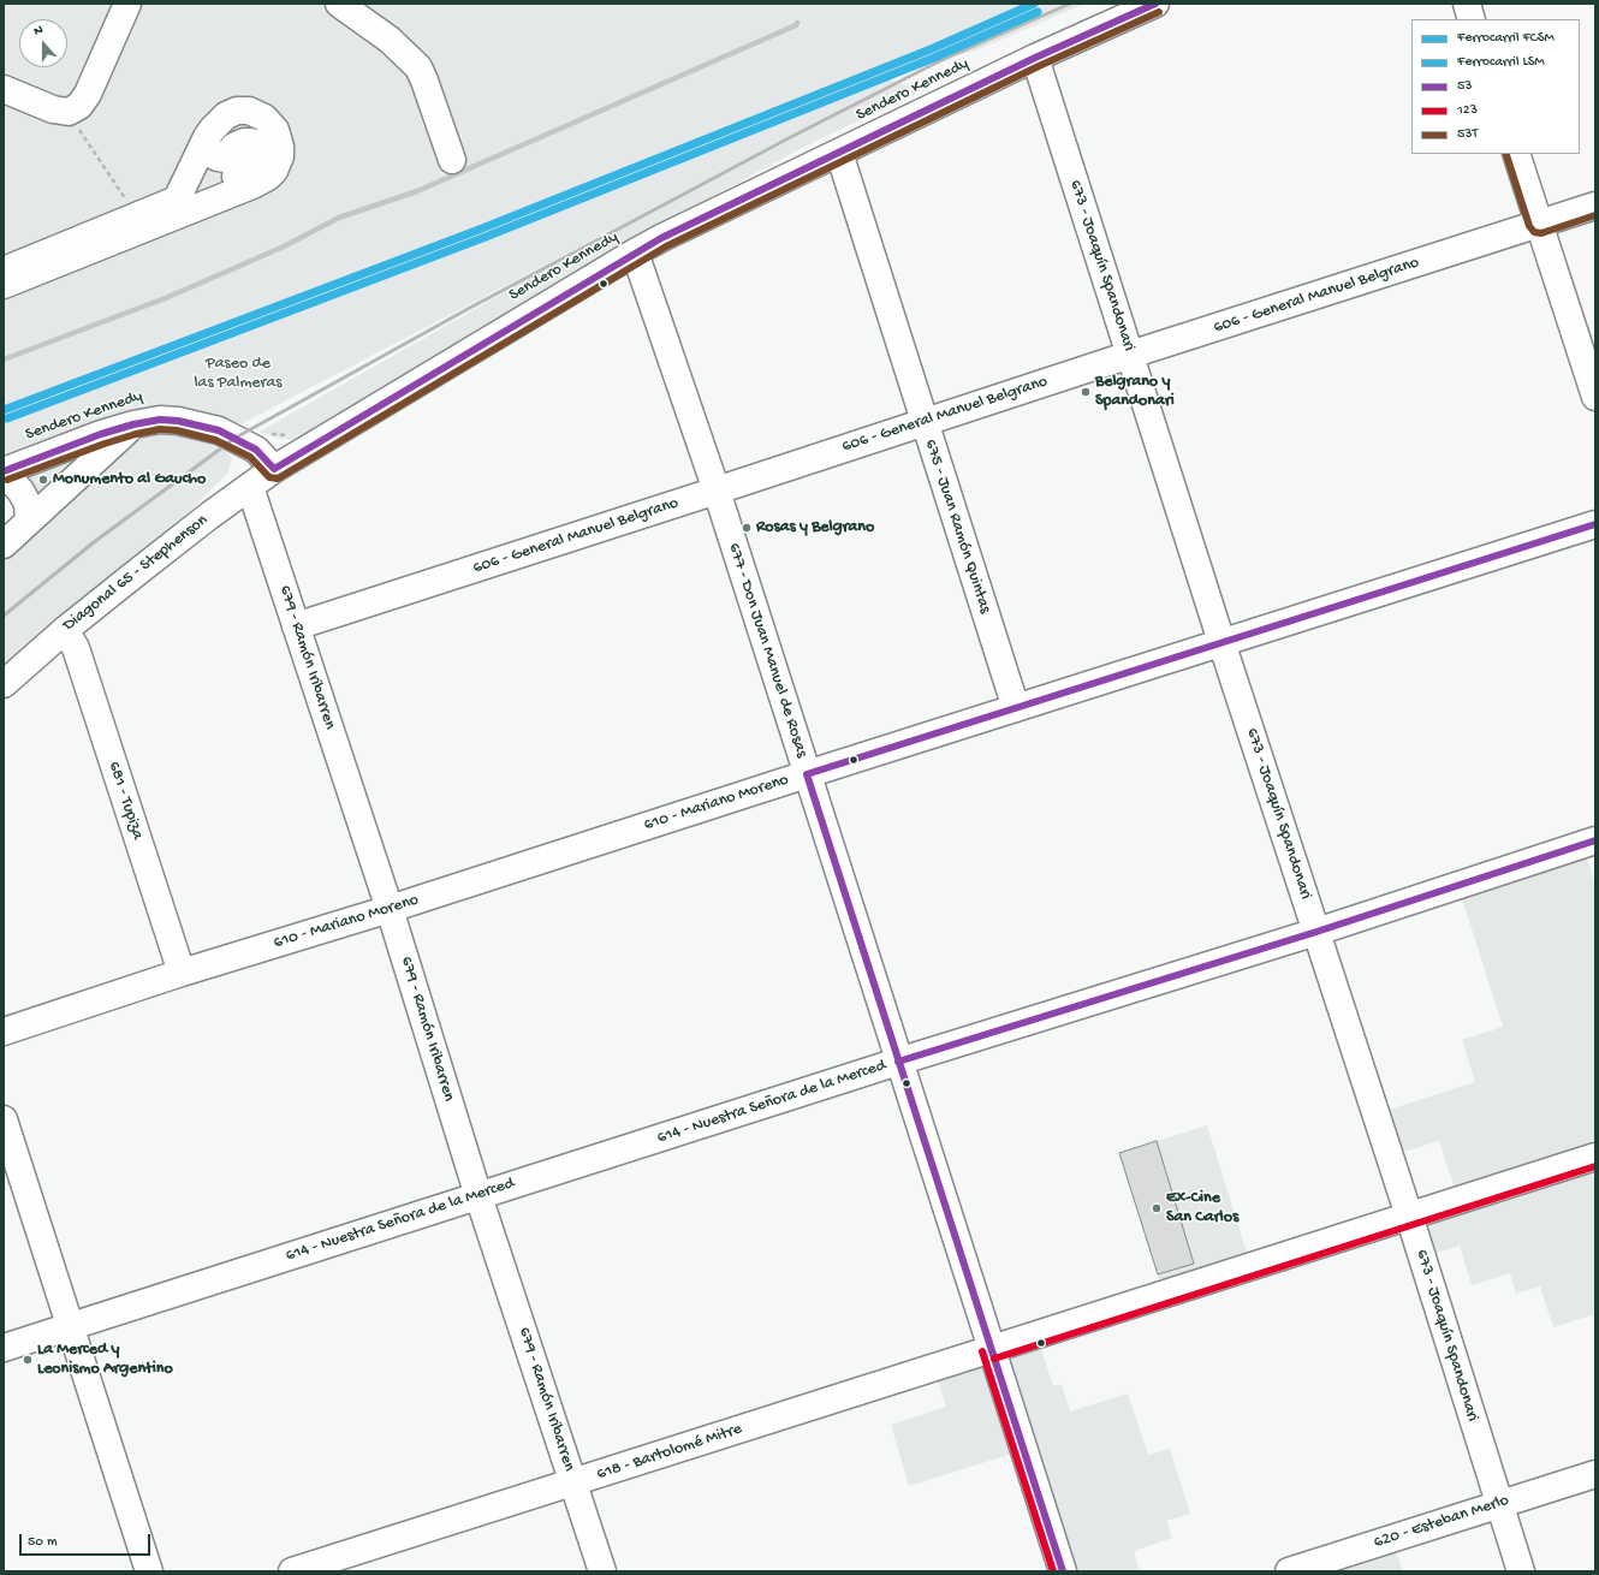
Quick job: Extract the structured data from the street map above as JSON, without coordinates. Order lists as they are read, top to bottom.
{
  "streets": {
    "street": [
      "673 - Joaquín Spandonari",
      "606 - General Manuel Belgrano",
      "675 - Juan Ramón Quintas",
      "Diagonal 65 - Stephenson",
      "677 - Don Juan Manuel de Rosas",
      "679 - Ramón Iribarren",
      "681 - Tupiza",
      "610 - Mariano Moreno",
      "614 - Nuestra Señora de la Merced",
      "618 - Bartolomé Mitre",
      "620 - Esteban Merlo"
    ]
  },
  "crossings": [
    ["673 - Joaquín Spandonari", "606 - General Manuel Belgrano"],
    ["673 - Joaquín Spandonari", "Diagonal 65 - Stephenson"],
    ["673 - Joaquín Spandonari", "610 - Mariano Moreno"],
    ["673 - Joaquín Spandonari", "614 - Nuestra Señora de la Merced"],
    ["673 - Joaquín Spandonari", "618 - Bartolomé Mitre"],
    ["673 - Joaquín Spandonari", "620 - Esteban Merlo"],
    ["606 - General Manuel Belgrano", "675 - Juan Ramón Quintas"],
    ["606 - General Manuel Belgrano", "677 - Don Juan Manuel de Rosas"],
    ["606 - General Manuel Belgrano", "679 - Ramón Iribarren"],
    ["675 - Juan Ramón Quintas", "Diagonal 65 - Stephenson"],
    ["675 - Juan Ramón Quintas", "610 - Mariano Moreno"],
    ["Diagonal 65 - Stephenson", "677 - Don Juan Manuel de Rosas"],
    ["Diagonal 65 - Stephenson", "679 - Ramón Iribarren"],
    ["Diagonal 65 - Stephenson", "681 - Tupiza"],
    ["677 - Don Juan Manuel de Rosas", "610 - Mariano Moreno"],
    ["677 - Don Juan Manuel de Rosas", "614 - Nuestra Señora de la Merced"],
    ["677 - Don Juan Manuel de Rosas", "618 - Bartolomé Mitre"],
    ["679 - Ramón Iribarren", "610 - Mariano Moreno"],
    ["679 - Ramón Iribarren", "614 - Nuestra Señora de la Merced"],
    ["679 - Ramón Iribarren", "618 - Bartolomé Mitre"],
    ["681 - Tupiza", "610 - Mariano Moreno"]
  ],
  "parks": ["Paseo de las Palmeras"],
  "places": [
    "Belgrano y Spandonari",
    "Monumento al Gaucho",
    "Rosas y Belgrano",
    "Ex-Cine San Carlos",
    "La Merced y Leonismo Argentino"
  ],
  "lines": [
    "rail line FCSM",
    "transit line 53",
    "rail line LSM",
    "transit line 53T",
    "transit line 123"
  ],
  "legend": [
    "Ferrocarril FCSM",
    "Ferrocarril LSM",
    "53",
    "123",
    "53T"
  ],
  "scale_bar": "50 m",
  "north": "top"
}
